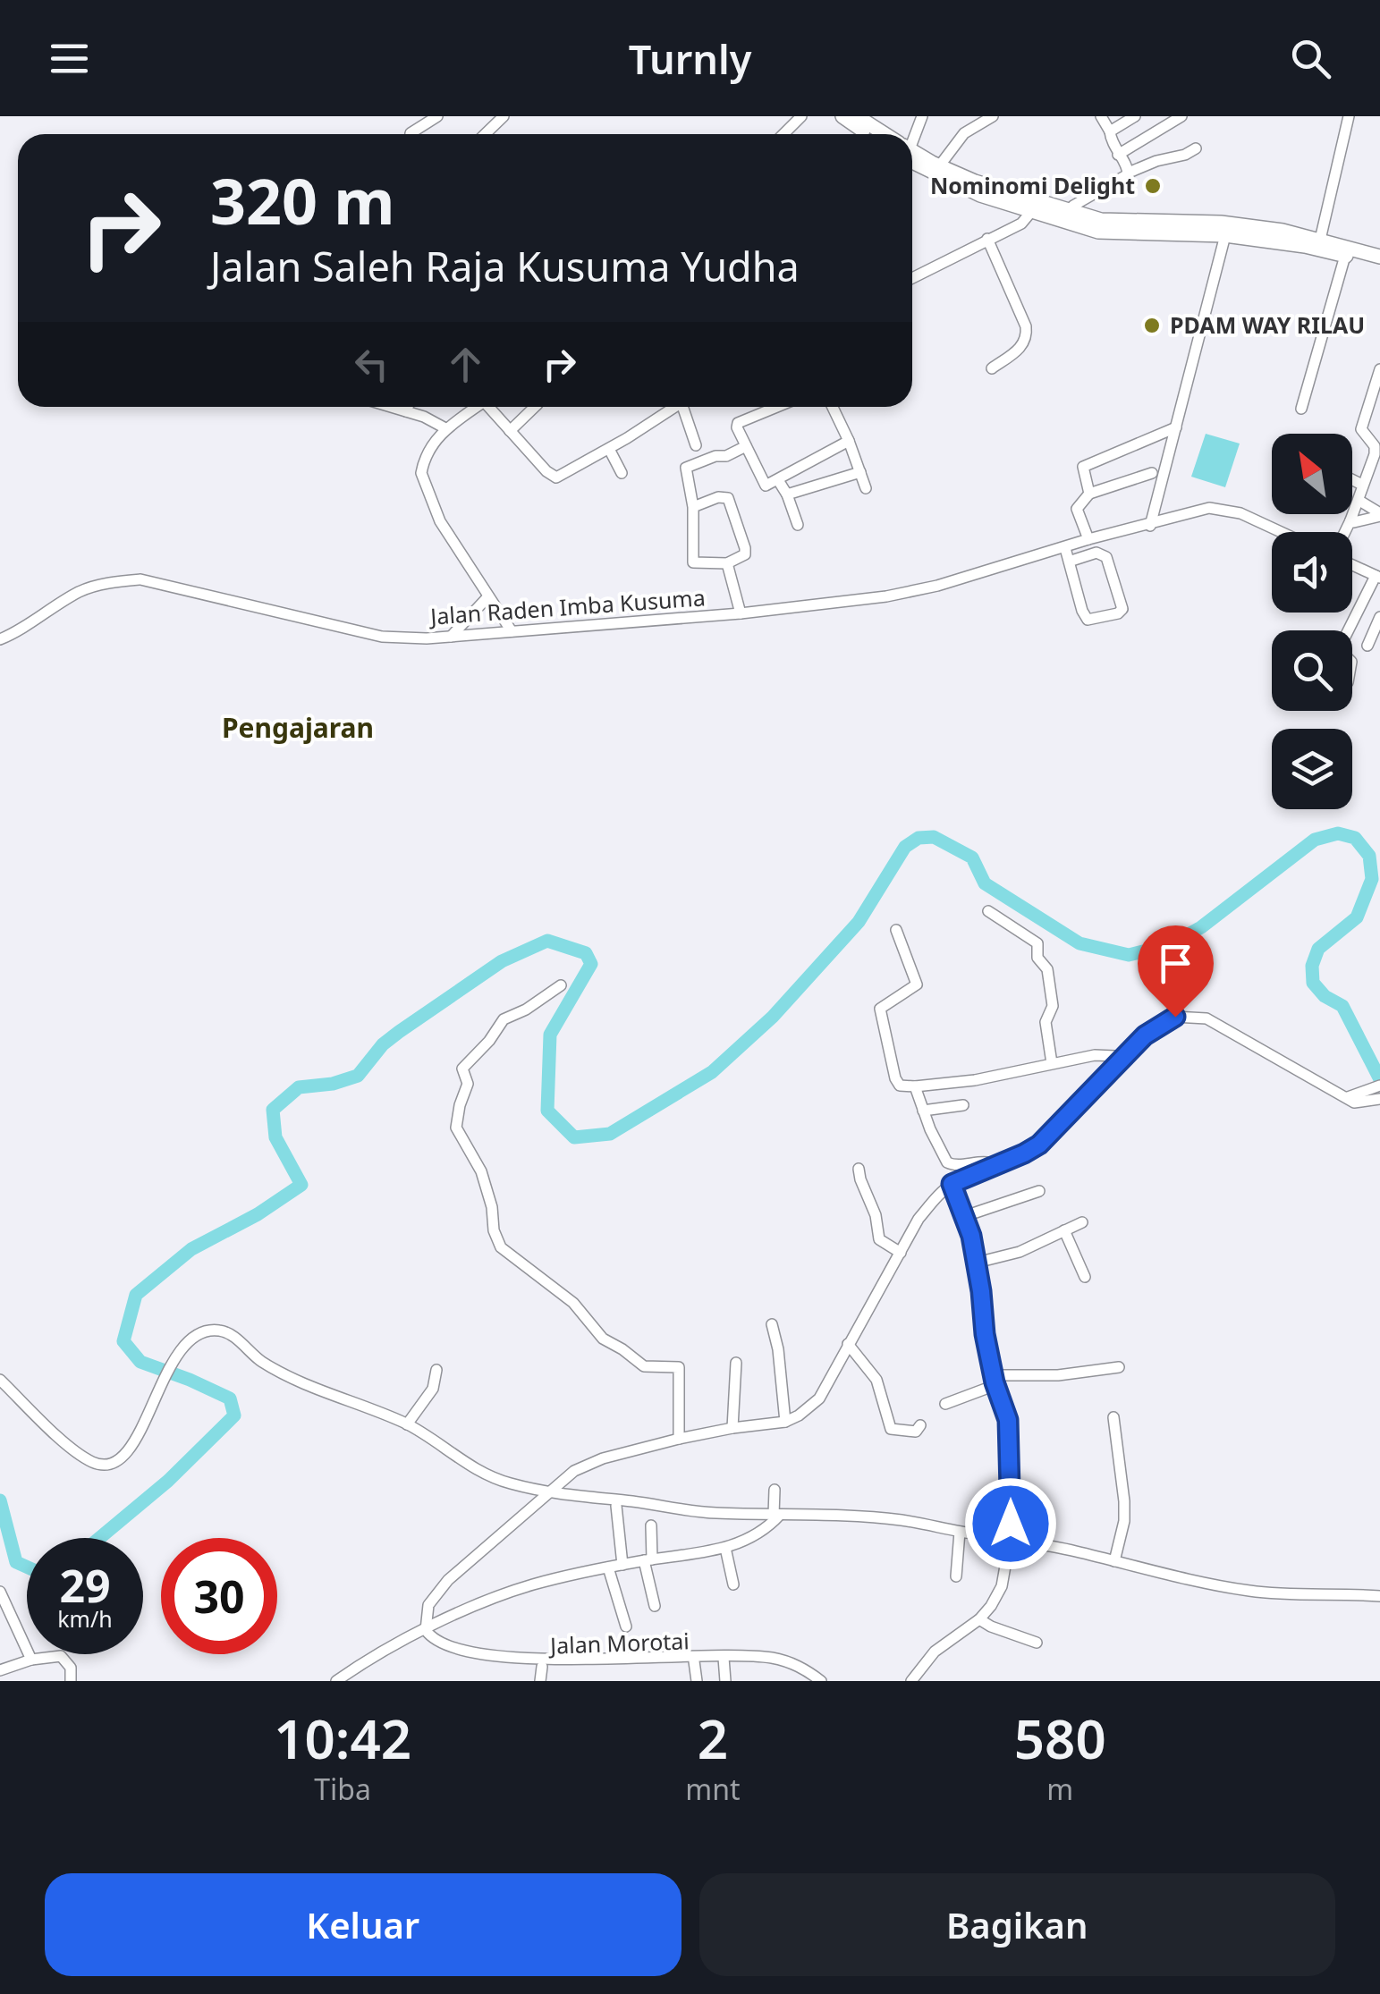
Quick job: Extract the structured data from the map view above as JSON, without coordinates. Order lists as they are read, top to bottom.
{
  "streets": {
    "street": ["Jalan Raden Imba Kusuma", "Jalan Morotai"]
  },
  "districts": ["Pengajaran"],
  "places": ["Nominomi Delight", "PDAM WAY RILAU"],
  "north": "top left",
  "page": {
    "header": "Turnly",
    "turn": ["320 m", "Jalan Saleh Raja Kusuma Yudha"],
    "speed": "29 km/h",
    "limit": "30",
    "eta": [
      "10:42",
      "Tiba",
      "2",
      "mnt",
      "580",
      "m"
    ],
    "buttons": ["Keluar", "Bagikan"]
  }
}
